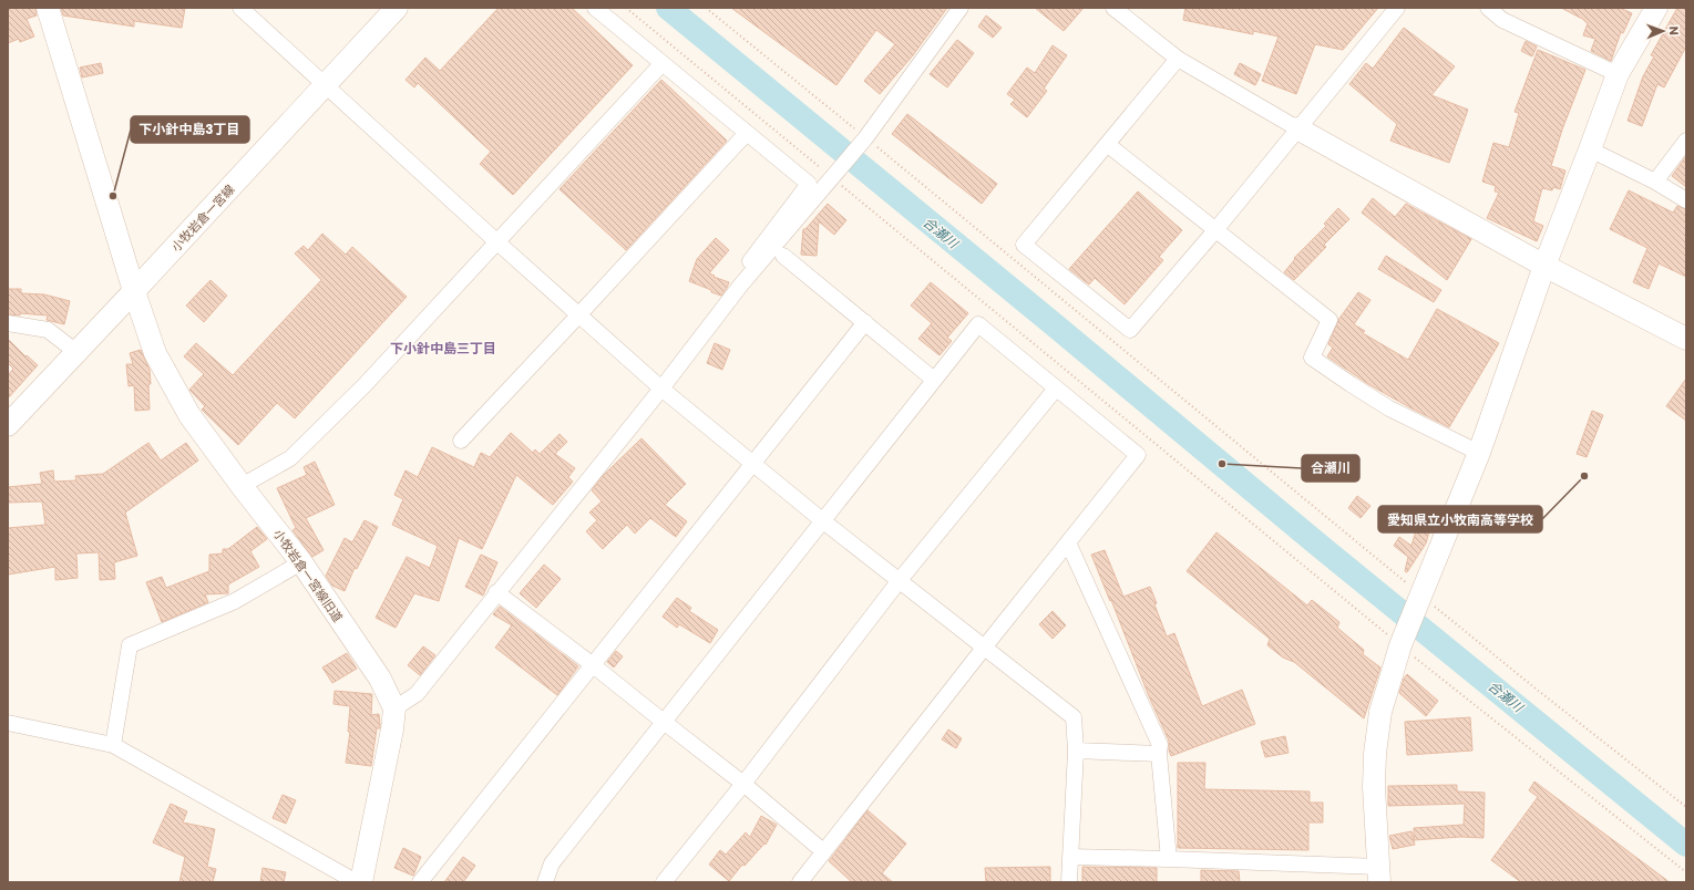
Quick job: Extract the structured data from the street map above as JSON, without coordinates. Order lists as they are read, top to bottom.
{
  "streets": {
    "street": ["小牧岩倉一宮線", "小牧岩倉一宮線旧道"]
  },
  "crossings": [
    ["小牧岩倉一宮線", "小牧岩倉一宮線旧道"]
  ],
  "districts": ["下小針中島三丁目"],
  "water": ["合瀬川"],
  "places": ["下小針中島3丁目", "合瀬川", "愛知県立小牧南高等学校"],
  "north": "right"
}
